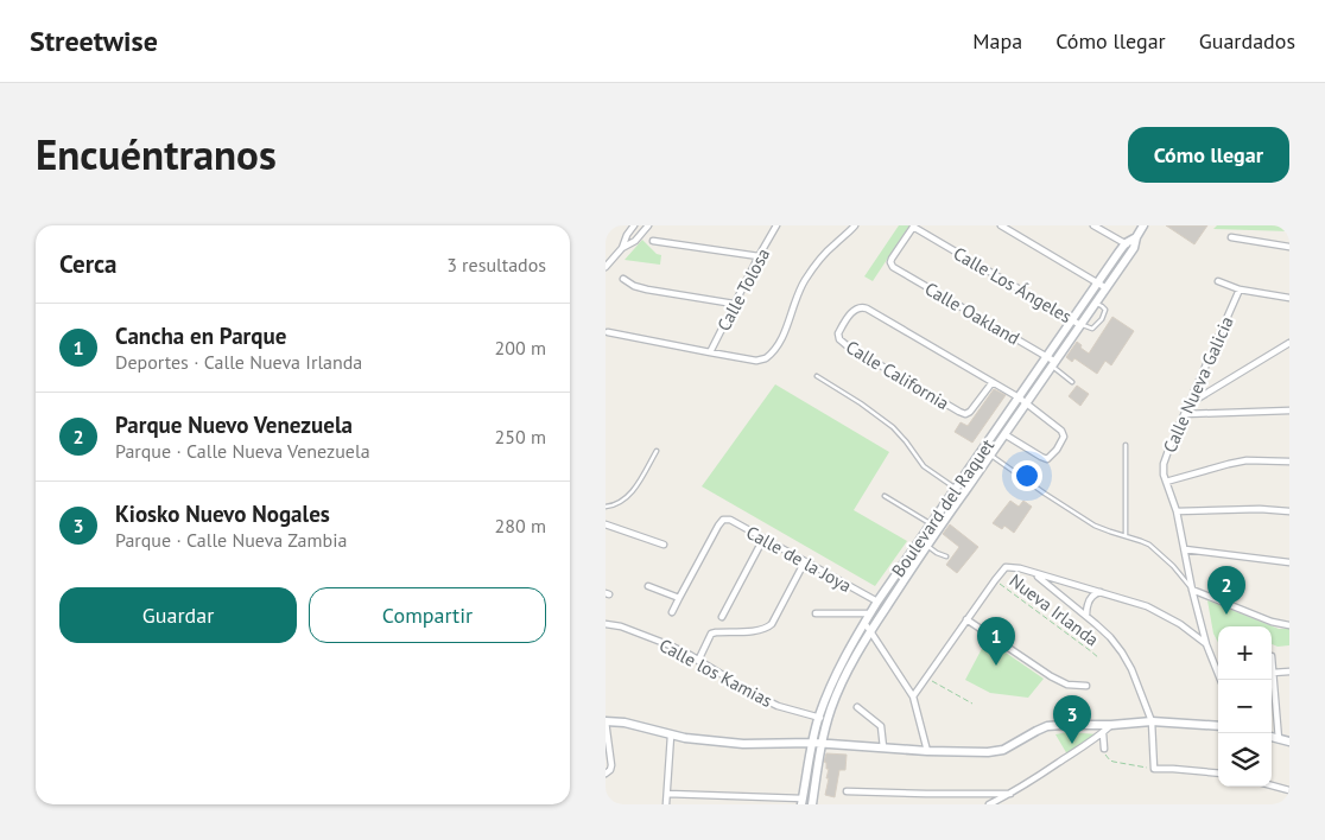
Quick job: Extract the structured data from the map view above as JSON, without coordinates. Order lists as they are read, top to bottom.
{
  "streets": {
    "street": [
      "Calle Los Ángeles",
      "Calle Tolosa",
      "Calle Oakland",
      "Calle California",
      "Calle Nueva Galicia",
      "Boulevard del Raquet",
      "Calle de la Joya",
      "Calle los Kamias"
    ],
    "path": ["Nueva Irlanda"]
  },
  "crossings": [
    ["Calle Los Ángeles", "Calle Oakland"],
    ["Calle Los Ángeles", "Boulevard del Raquet"],
    ["Calle Oakland", "Boulevard del Raquet"],
    ["Calle California", "Boulevard del Raquet"],
    ["Boulevard del Raquet", "Calle de la Joya"],
    ["Boulevard del Raquet", "Calle los Kamias"]
  ],
  "page": {
    "header": "Streetwise",
    "nav": ["Mapa", "Cómo llegar", "Guardados"],
    "title": "Encuéntranos",
    "buttons": [
      "Cómo llegar",
      ["Guardar", "Compartir"]
    ],
    "heading": ["Cerca", "3 resultados"],
    "list": [
      {
        "mark": "1",
        "name": "Cancha en Parque",
        "note": "Deportes · Calle Nueva Irlanda",
        "value": "200 m"
      },
      {
        "mark": "2",
        "name": "Parque Nuevo Venezuela",
        "note": "Parque · Calle Nueva Venezuela",
        "value": "250 m"
      },
      {
        "mark": "3",
        "name": "Kiosko Nuevo Nogales",
        "note": "Parque · Calle Nueva Zambia",
        "value": "280 m"
      }
    ],
    "pins": ["2", "1", "3"],
    "map_buttons": ["+", "−"]
  }
}
